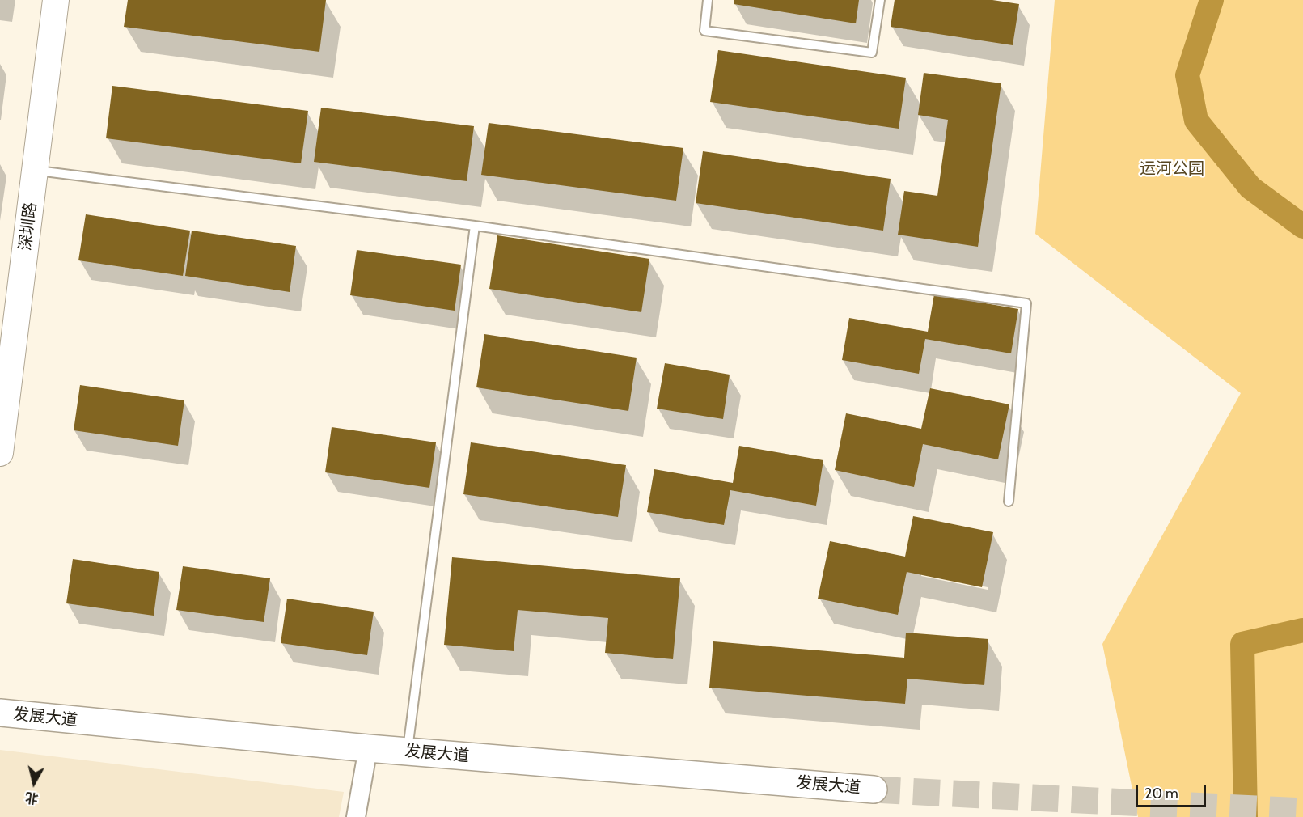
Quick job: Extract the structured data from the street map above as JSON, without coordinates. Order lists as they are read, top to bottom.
{
  "streets": {
    "main road": ["发展大道"],
    "street": ["深圳路"]
  },
  "parks": ["运河公园"],
  "scale_bar": "20 m",
  "north": "bottom"
}
